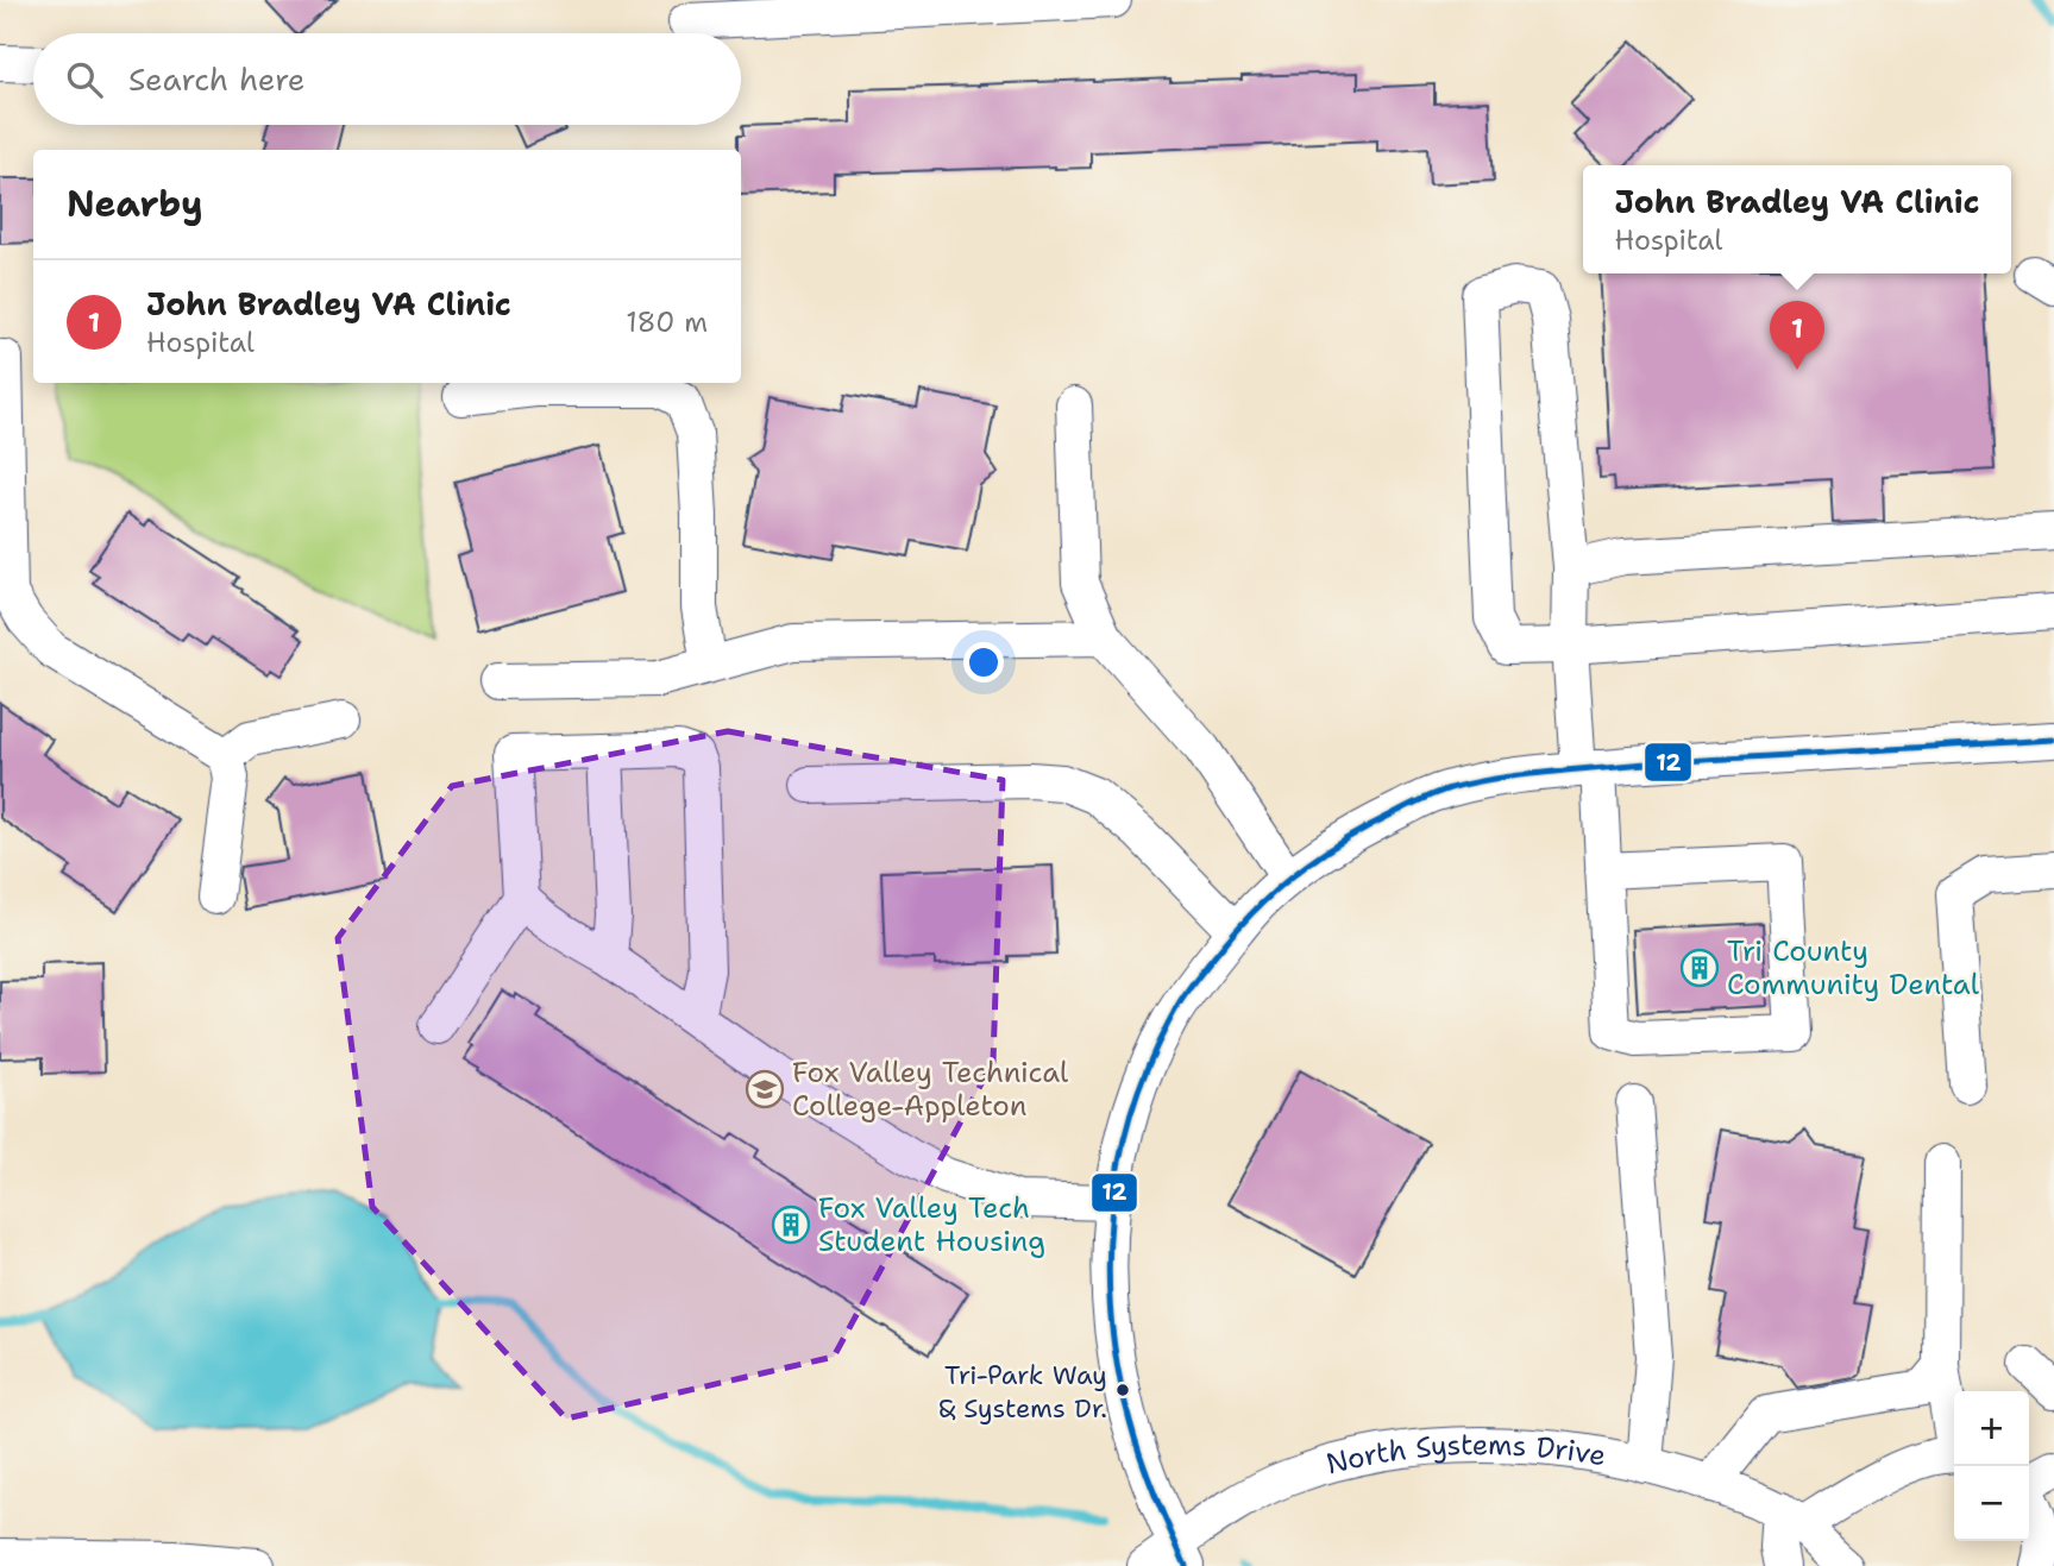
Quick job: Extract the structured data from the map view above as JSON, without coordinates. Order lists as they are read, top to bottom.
{
  "streets": {
    "street": ["North Systems Drive"]
  },
  "places": {
    "building": ["Tri County Community Dental", "Fox Valley Tech Student Housing"],
    "school or university": ["Fox Valley Technical College-Appleton"],
    "other": ["Tri-Park Way & Systems Dr."]
  },
  "lines": ["transit line 12"],
  "page": {
    "search": "Search here",
    "heading": "Nearby",
    "popup": ["John Bradley VA Clinic", "Hospital"],
    "list": [
      {
        "mark": "1",
        "name": "John Bradley VA Clinic",
        "note": "Hospital",
        "value": "180 m"
      }
    ],
    "pins": "1",
    "map_buttons": ["+", "−"]
  }
}
